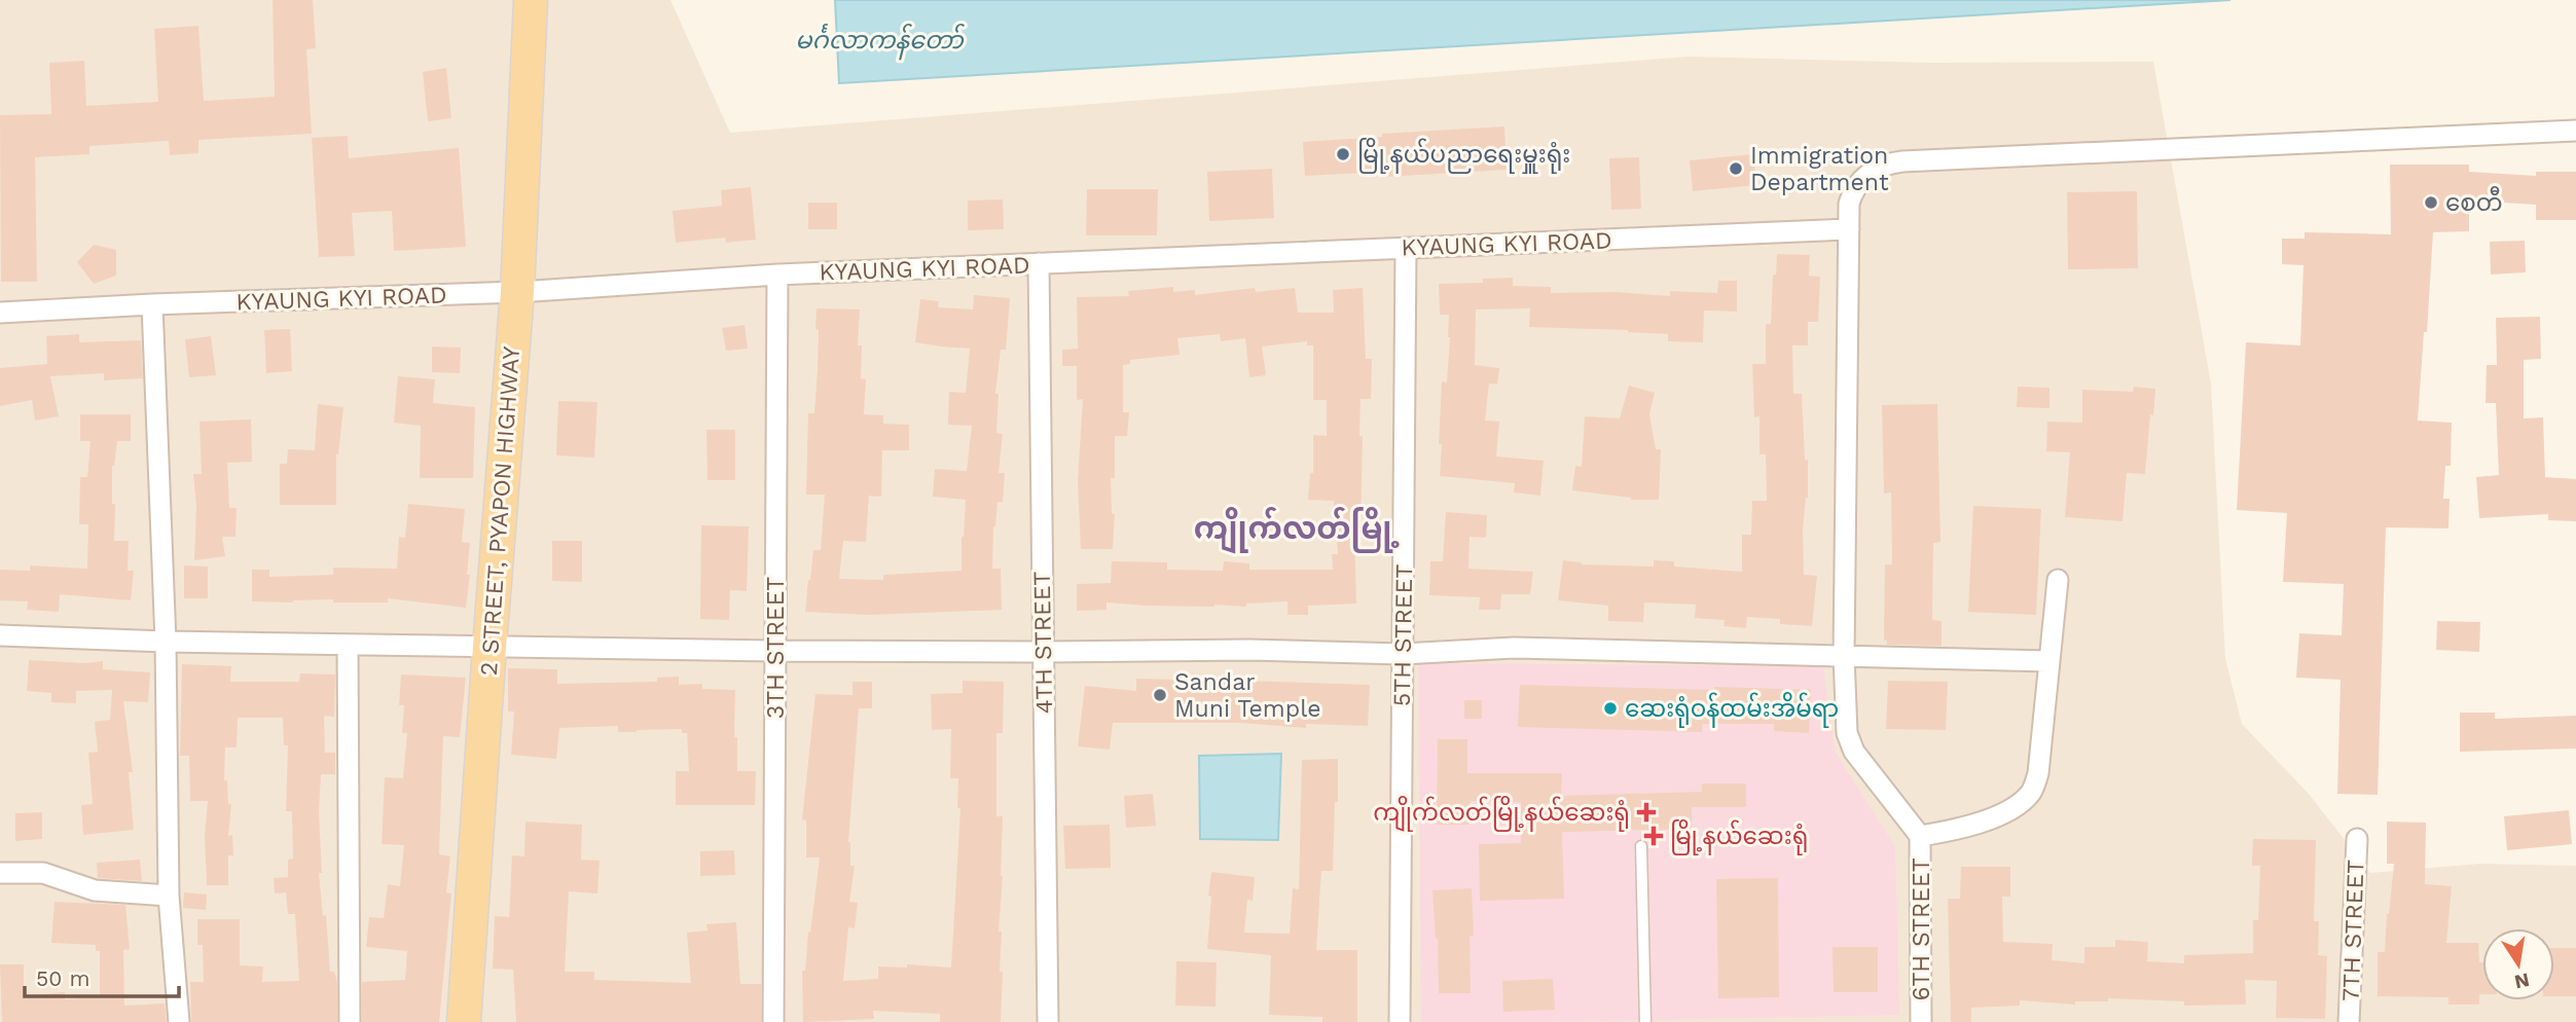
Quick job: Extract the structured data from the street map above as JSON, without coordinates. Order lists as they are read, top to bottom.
{
  "streets": {
    "main road": ["2 STREET, PYAPON HIGHWAY"],
    "street": [
      "KYAUNG KYI ROAD",
      "5TH STREET",
      "4TH STREET",
      "3TH STREET",
      "6TH STREET",
      "7TH STREET"
    ]
  },
  "crossings": [
    ["KYAUNG KYI ROAD", "2 STREET, PYAPON HIGHWAY"],
    ["KYAUNG KYI ROAD", "5TH STREET"],
    ["KYAUNG KYI ROAD", "4TH STREET"],
    ["KYAUNG KYI ROAD", "3TH STREET"]
  ],
  "districts": ["ကျိုက်လတ်မြို့"],
  "water": ["မင်္ဂလာကန်တော်"],
  "places": {
    "other": [
      "မြို့နယ်ပညာရေးမှူးရုံး",
      "Immigration Department",
      "စေတီ",
      "Sandar Muni Temple",
      "ဆေးရုံဝန်ထမ်းအိမ်ရာ"
    ],
    "health": ["ကျိုက်လတ်မြို့နယ်ဆေးရုံ", "မြို့နယ်ဆေးရုံ"]
  },
  "scale_bar": "50 m",
  "north": "bottom"
}
